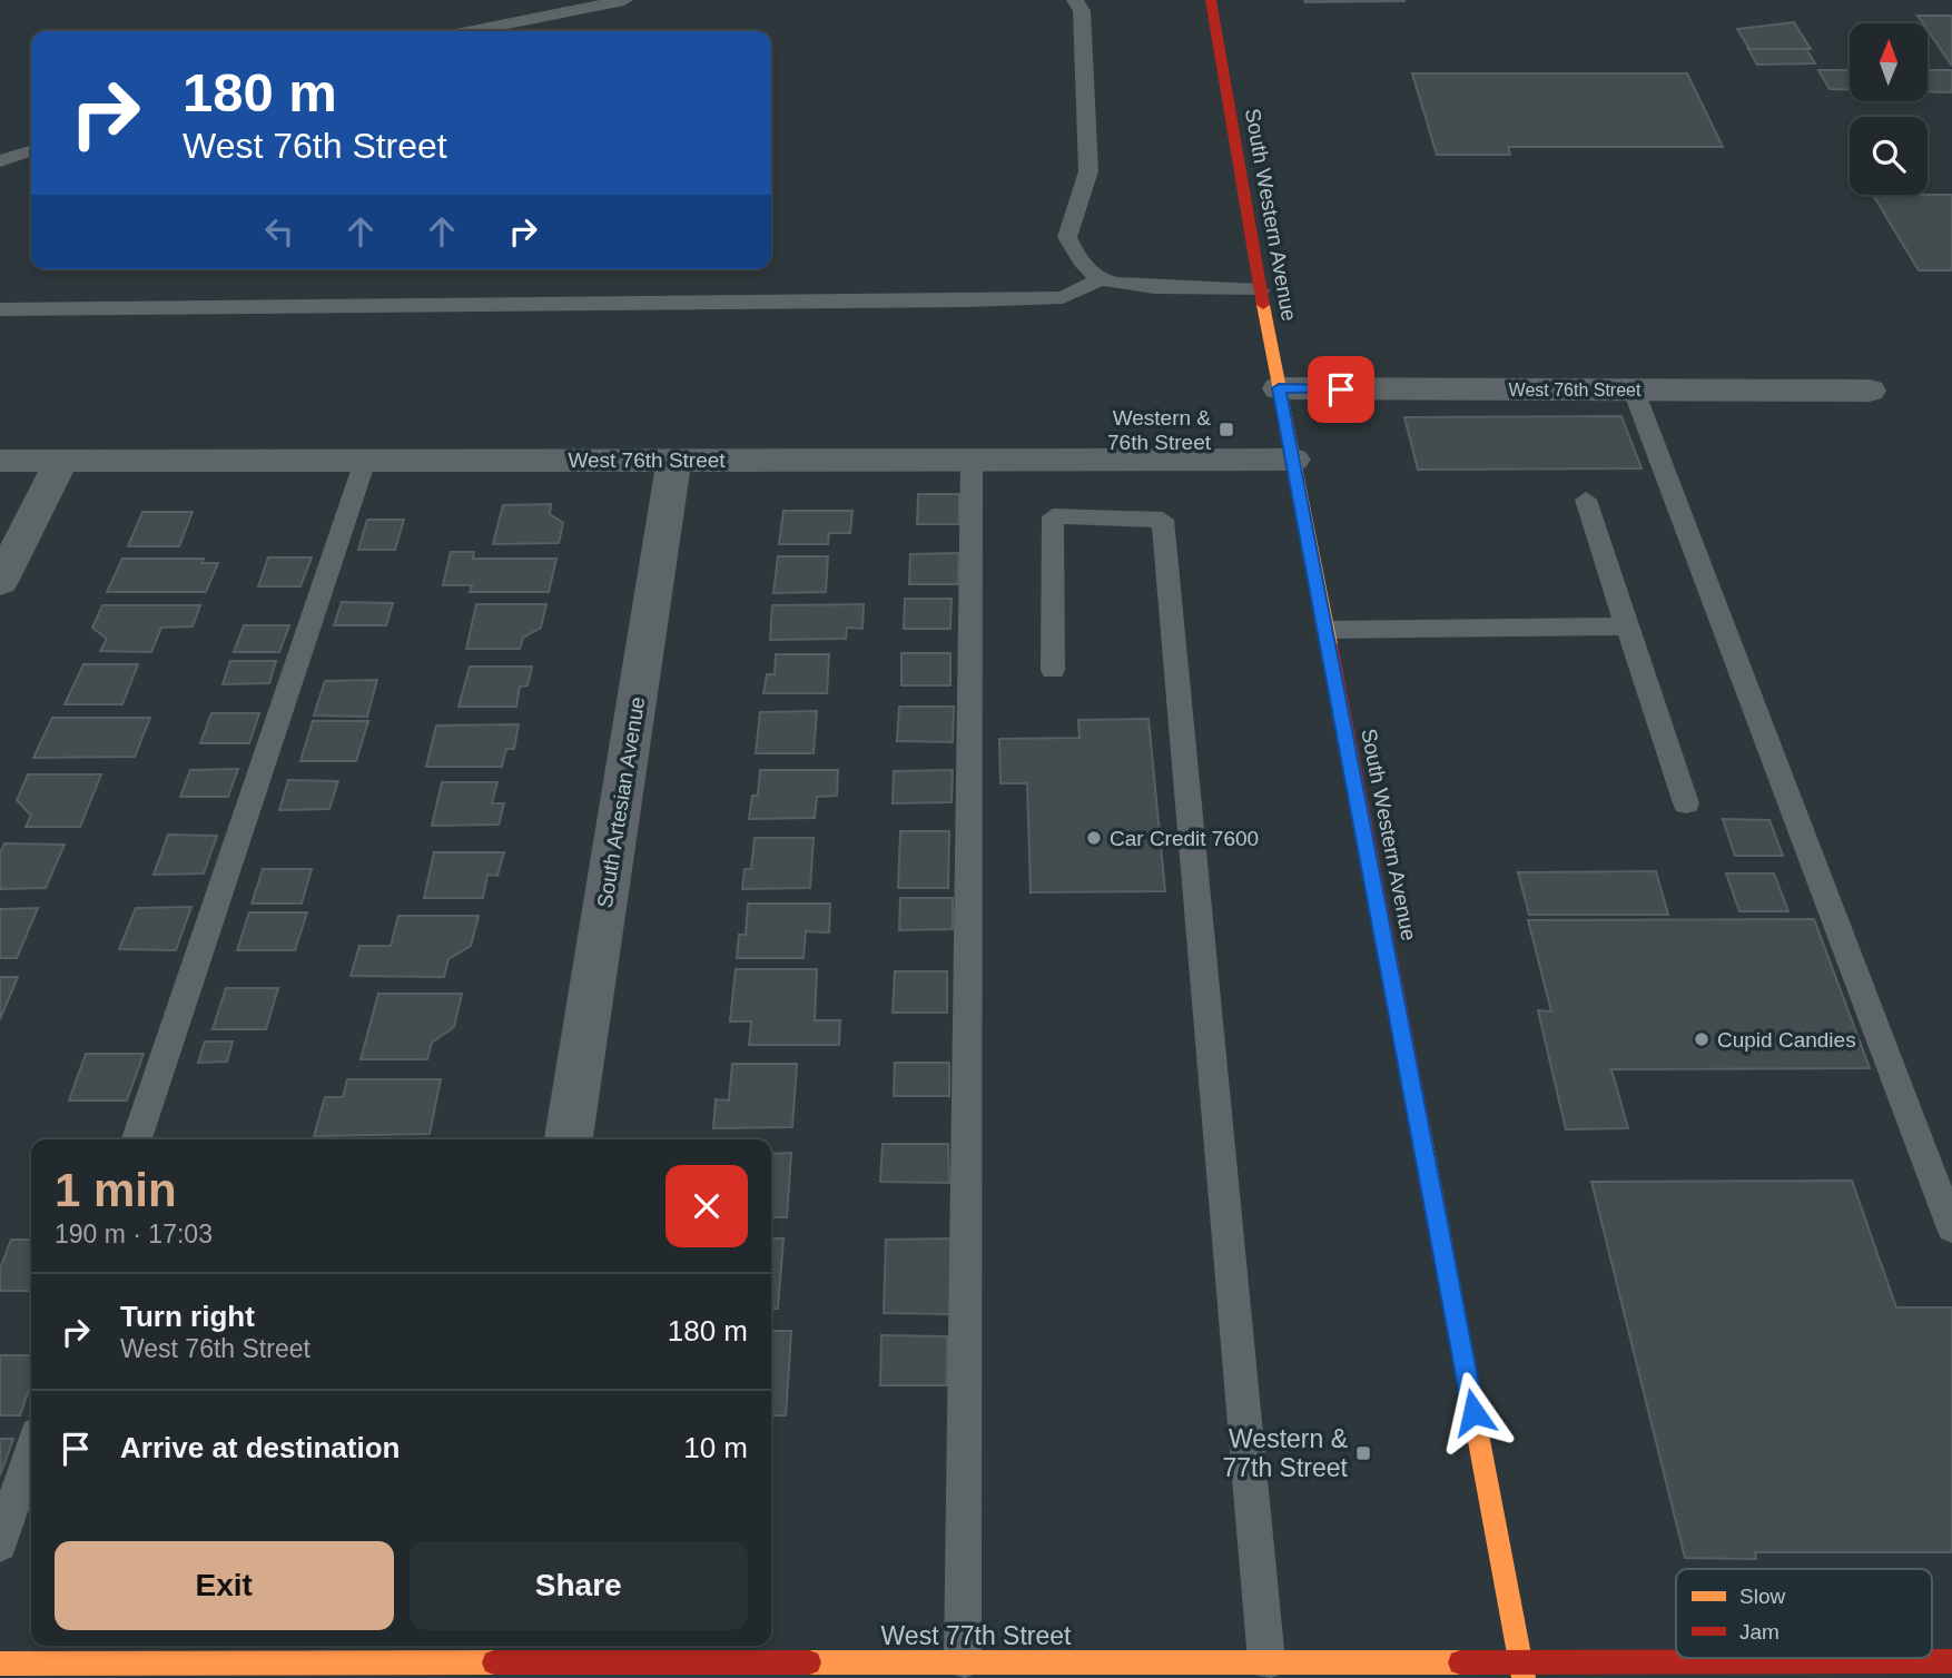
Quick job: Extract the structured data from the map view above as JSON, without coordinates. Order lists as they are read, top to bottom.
{
  "streets": {
    "main road": ["South Western Avenue", "West 77th Street"],
    "street": ["West 76th Street", "South Artesian Avenue"]
  },
  "crossings": [
    ["South Western Avenue", "West 76th Street"],
    ["South Western Avenue", "West 77th Street"],
    ["West 76th Street", "South Artesian Avenue"]
  ],
  "places": {
    "transit": ["Western & 76th Street", "Western & 77th Street"],
    "other": ["Car Credit 7600", "Cupid Candies"]
  },
  "legend": ["Slow", "Jam"],
  "north": "top",
  "page": {
    "turn": ["180 m", "West 76th Street"],
    "heading": ["1 min", "190 m · 17:03"],
    "list": [
      {
        "name": "Turn right",
        "note": "West 76th Street",
        "value": "180 m"
      },
      {
        "name": "Arrive at destination",
        "value": "10 m"
      }
    ],
    "buttons": ["Exit", "Share"]
  }
}
